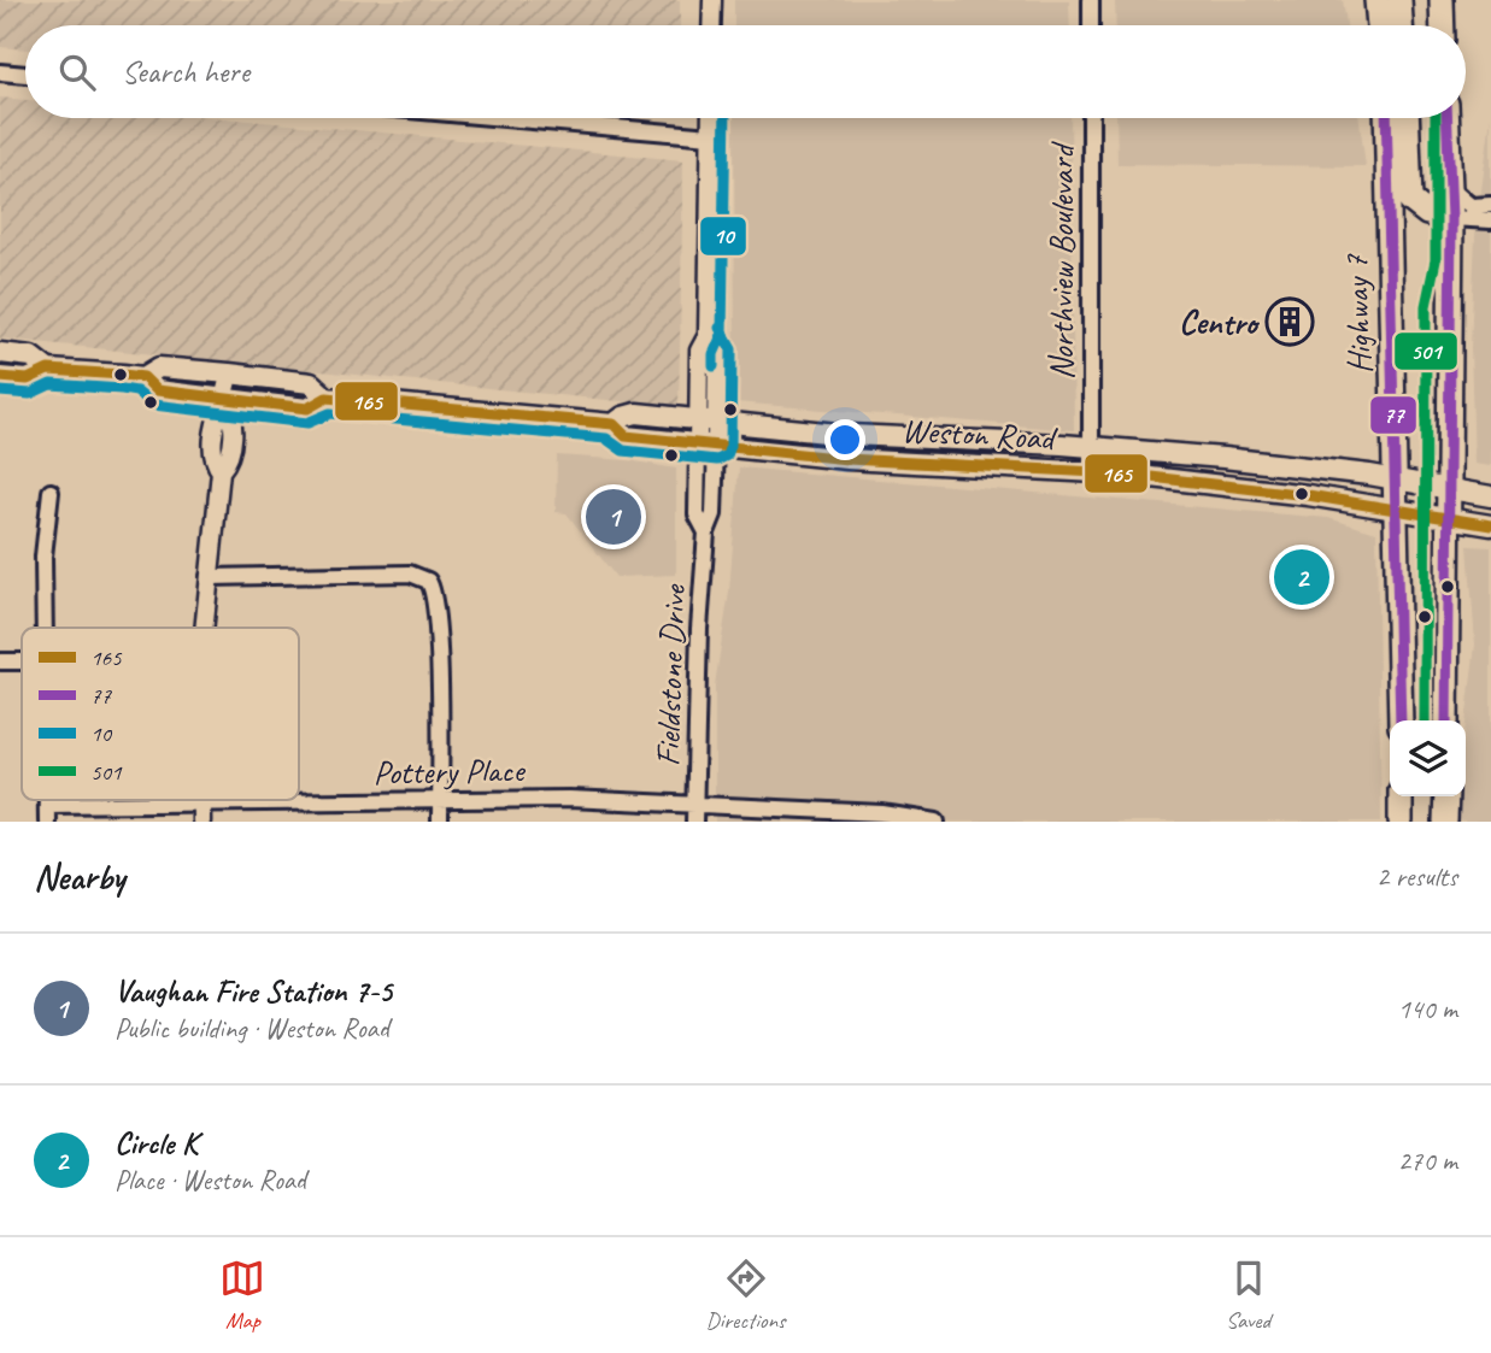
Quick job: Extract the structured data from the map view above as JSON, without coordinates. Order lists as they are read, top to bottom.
{
  "streets": {
    "main road": ["Highway 7", "Weston Road"],
    "street": ["Northview Boulevard", "Fieldstone Drive", "Pottery Place"]
  },
  "crossings": [
    ["Northview Boulevard", "Weston Road"],
    ["Highway 7", "Weston Road"],
    ["Weston Road", "Fieldstone Drive"],
    ["Fieldstone Drive", "Pottery Place"]
  ],
  "places": {
    "building": ["Centro"]
  },
  "lines": [
    "transit line 77",
    "transit line 10",
    "transit line 501",
    "transit line 165"
  ],
  "legend": [
    "165",
    "77",
    "10",
    "501"
  ],
  "page": {
    "search": "Search here",
    "pins": ["1", "2"],
    "heading": ["Nearby", "2 results"],
    "list": [
      {
        "mark": "1",
        "name": "Vaughan Fire Station 7-5",
        "note": "Public building · Weston Road",
        "value": "140 m"
      },
      {
        "mark": "2",
        "name": "Circle K",
        "note": "Place · Weston Road",
        "value": "270 m"
      }
    ],
    "nav": ["Map", "Directions", "Saved"]
  }
}
